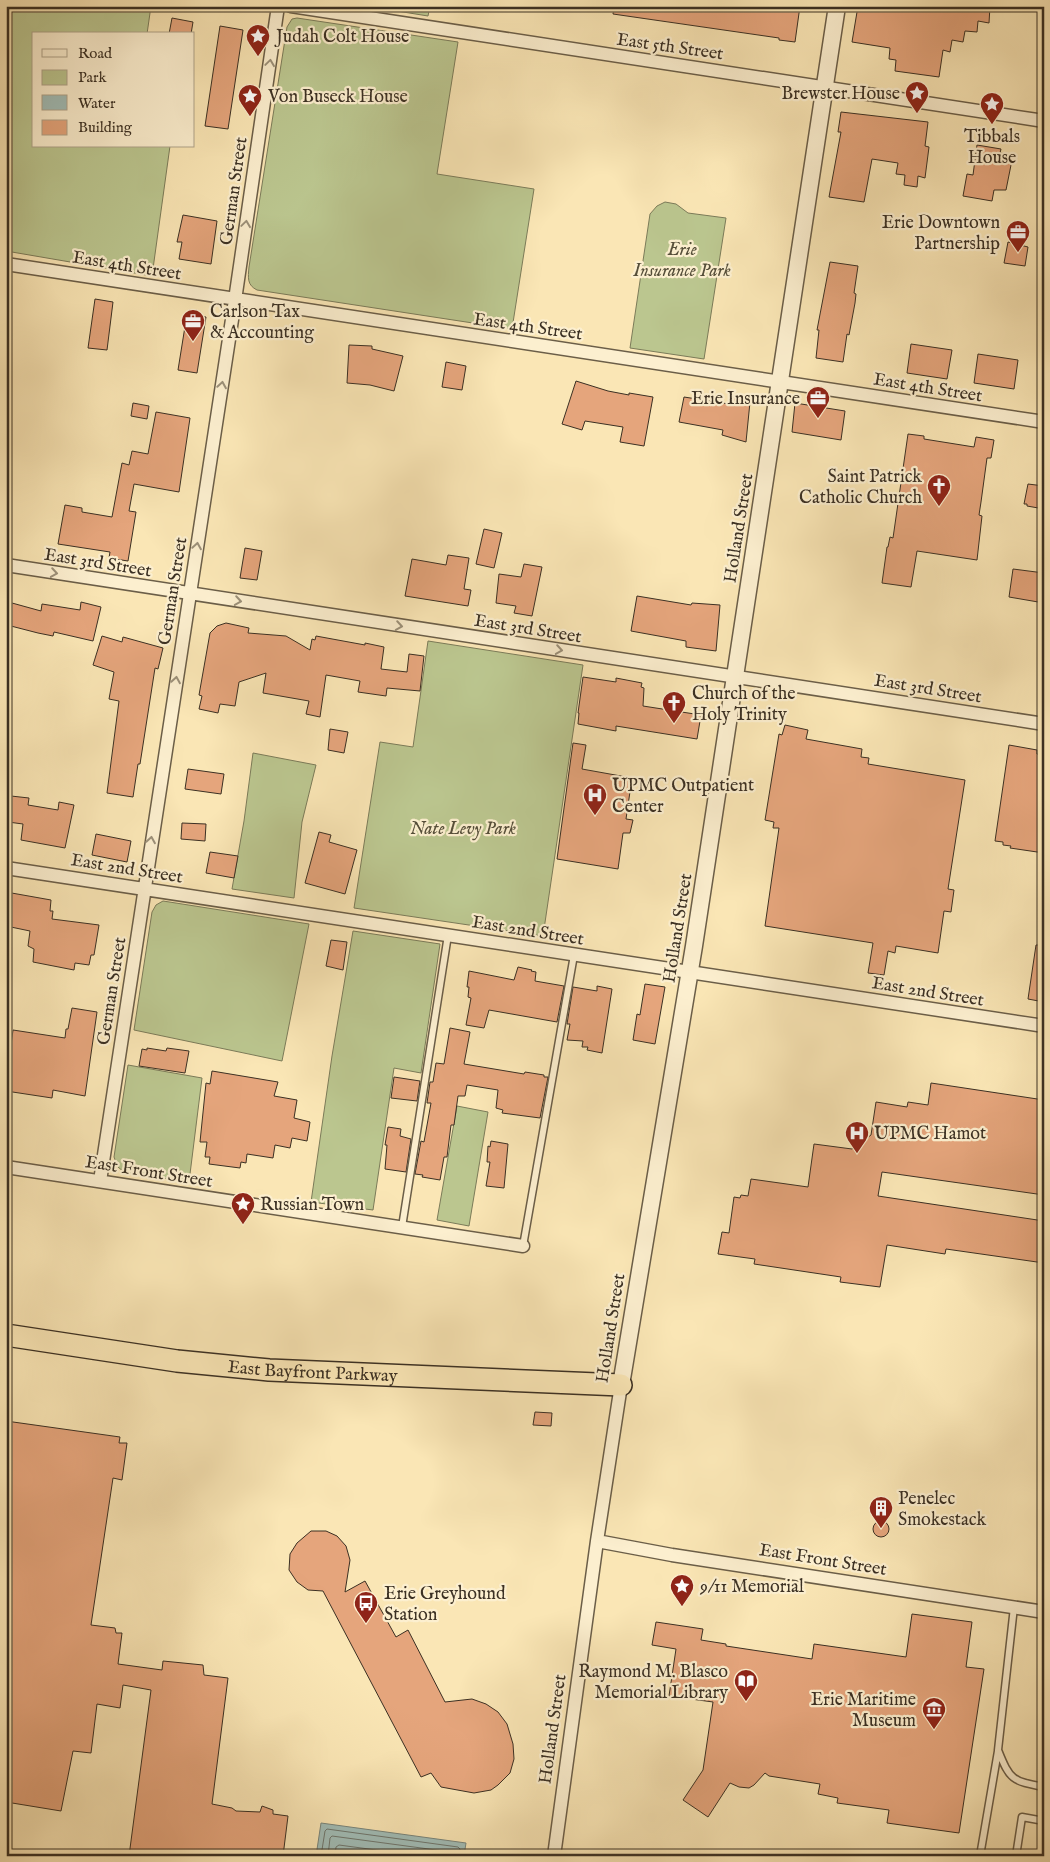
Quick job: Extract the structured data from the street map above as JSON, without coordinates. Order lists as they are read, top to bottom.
{
  "streets": {
    "highway": ["East Bayfront Parkway"],
    "street": [
      "East 5th Street",
      "German Street",
      "East 4th Street",
      "Holland Street",
      "East 3rd Street",
      "East 2nd Street",
      "East Front Street"
    ]
  },
  "crossings": [
    ["East 5th Street", "Holland Street"],
    ["German Street", "East 4th Street"],
    ["German Street", "East 3rd Street"],
    ["German Street", "East 2nd Street"],
    ["German Street", "East Front Street"],
    ["East 4th Street", "Holland Street"],
    ["Holland Street", "East 3rd Street"],
    ["Holland Street", "East 2nd Street"],
    ["Holland Street", "East Front Street"],
    ["Holland Street", "East Bayfront Parkway"]
  ],
  "one_way": ["German Street", "East 3rd Street"],
  "parks": ["Erie Insurance Park", "Nate Levy Park"],
  "places": {
    "place": [
      "Judah Colt House",
      "Brewster House",
      "Von Buseck House",
      "Tibbals House",
      "Russian Town",
      "9/11 Memorial"
    ],
    "office": ["Erie Downtown Partnership", "Carlson Tax & Accounting", "Erie Insurance"],
    "church": ["Saint Patrick Catholic Church", "Church of the Holy Trinity"],
    "hospital": ["UPMC Outpatient Center", "UPMC Hamot"],
    "building": ["Penelec Smokestack"],
    "bus stop": ["Erie Greyhound Station"],
    "library": ["Raymond M. Blasco Memorial Library"],
    "museum": ["Erie Maritime Museum"]
  },
  "legend": [
    "Road",
    "Park",
    "Water",
    "Building"
  ]
}
